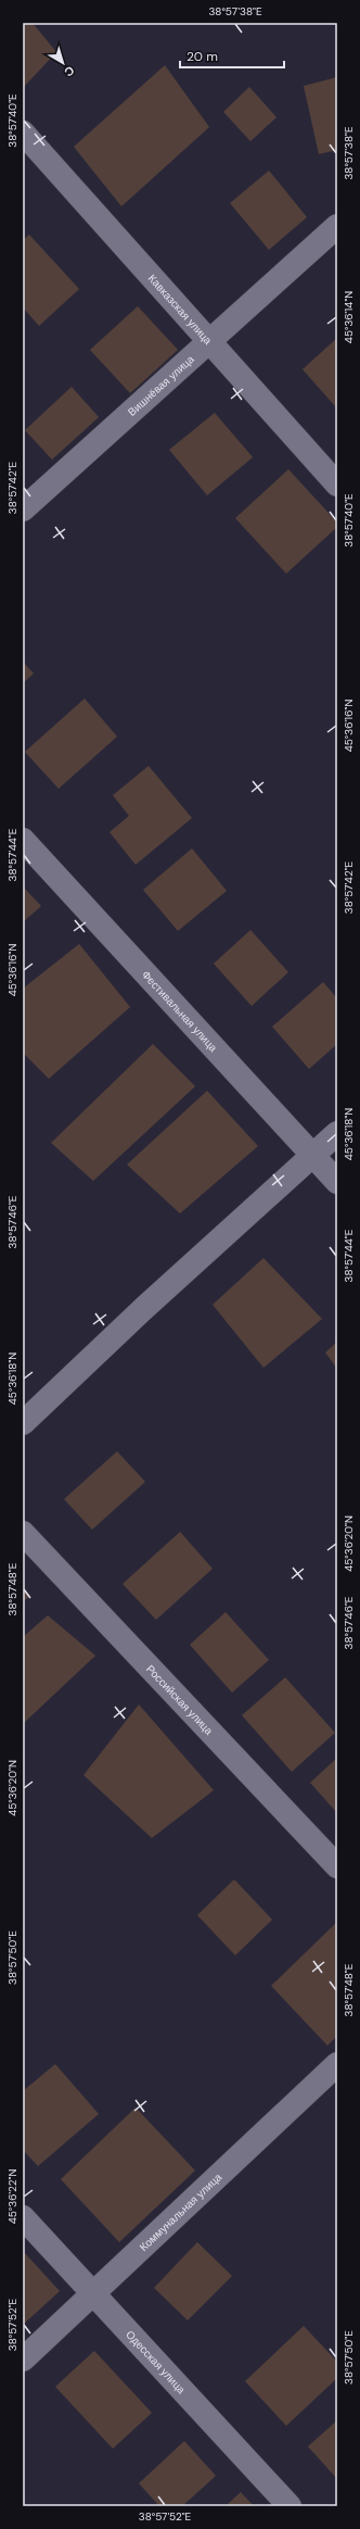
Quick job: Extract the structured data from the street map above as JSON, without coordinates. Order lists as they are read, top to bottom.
{
  "streets": {
    "street": [
      "Кавказская улица",
      "Вишнёвая улица",
      "Фестивальная улица",
      "Российская улица",
      "Коммунальная улица",
      "Одесская улица"
    ]
  },
  "crossings": [
    ["Кавказская улица", "Вишнёвая улица"],
    ["Коммунальная улица", "Одесская улица"]
  ],
  "scale_bar": "20 m",
  "north": "bottom right",
  "coordinates": [
    "38°57'38\"E",
    "38°57'40\"E",
    "45°36'14\"N",
    "38°57'42\"E",
    "45°36'16\"N",
    "38°57'44\"E",
    "45°36'18\"N",
    "38°57'46\"E",
    "45°36'20\"N",
    "38°57'48\"E",
    "38°57'50\"E",
    "45°36'22\"N",
    "38°57'52\"E"
  ]
}
